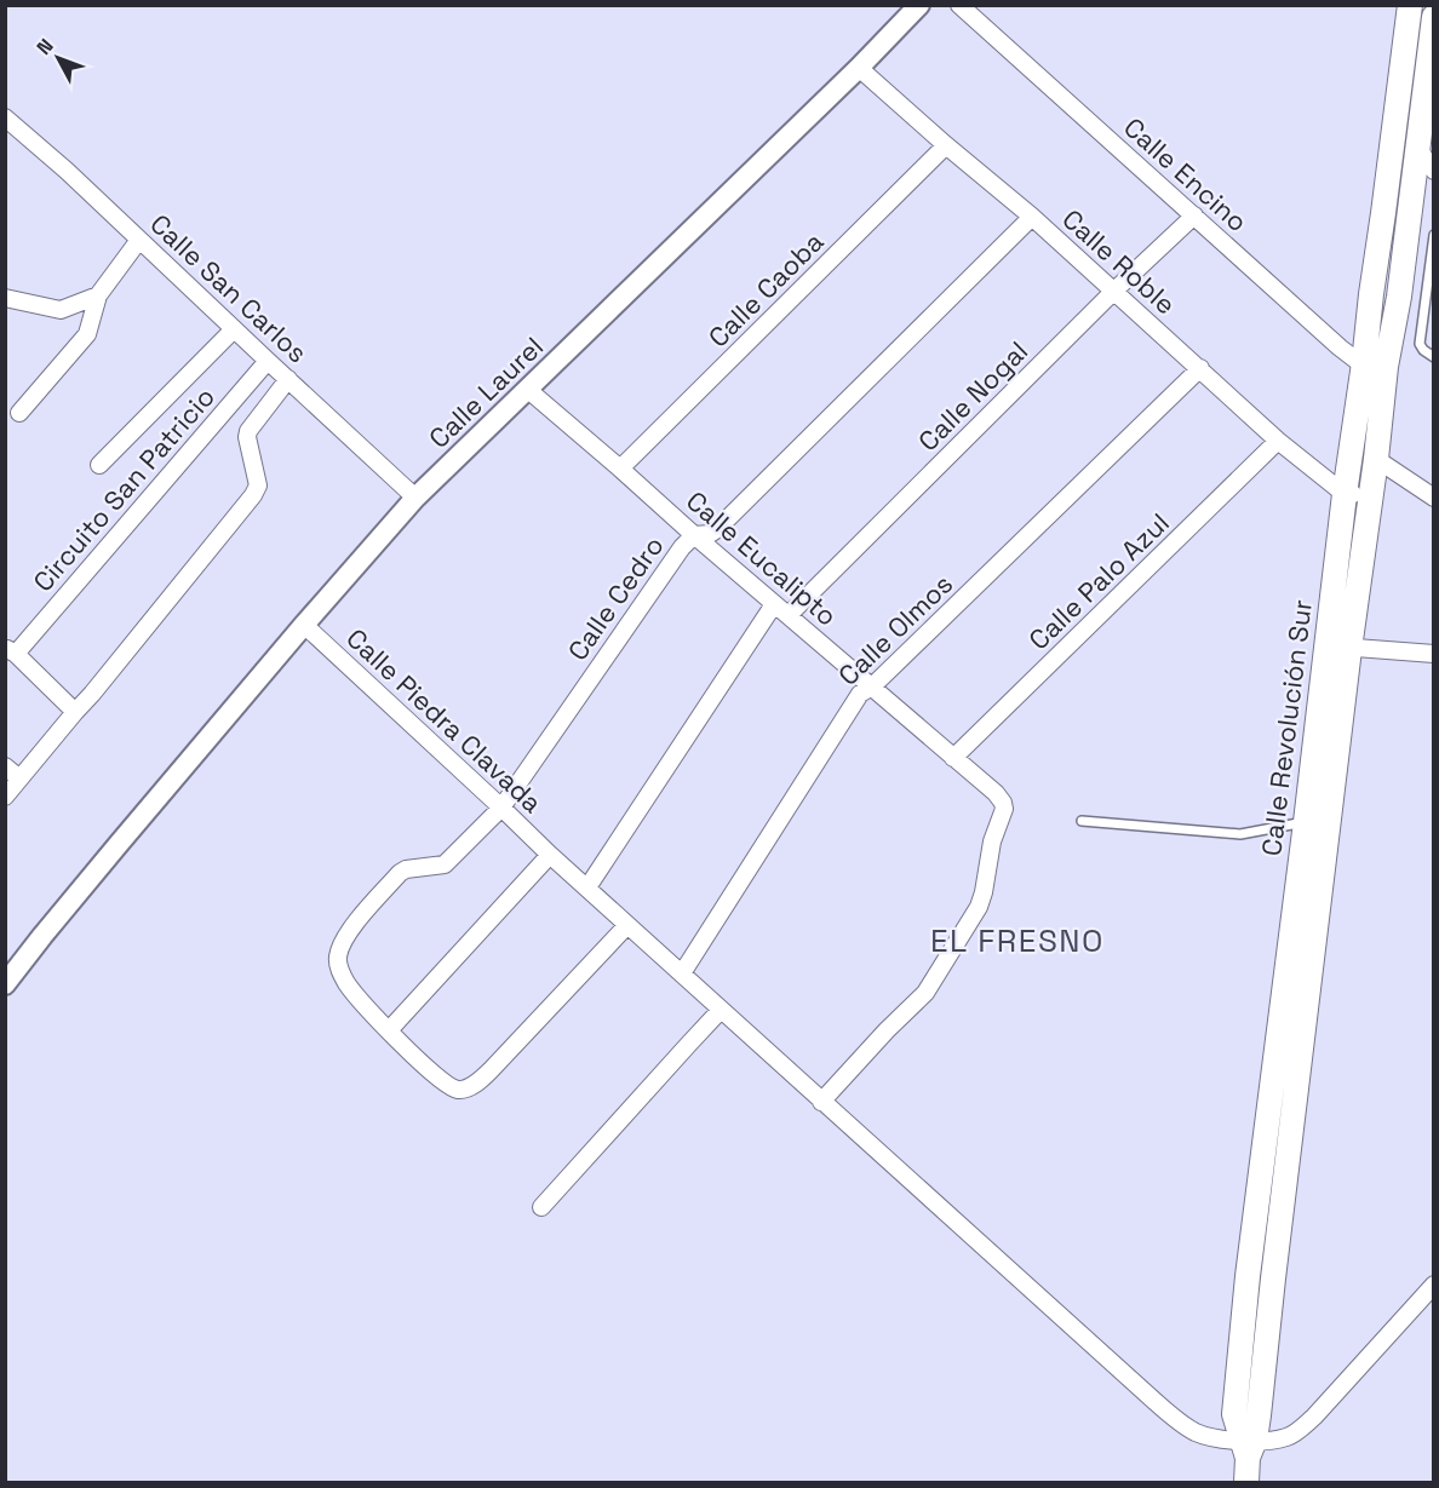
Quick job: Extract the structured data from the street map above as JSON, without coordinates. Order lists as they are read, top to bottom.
{
  "streets": {
    "main road": ["Calle Revolución Sur"],
    "street": [
      "Calle Encino",
      "Calle Roble",
      "Calle San Carlos",
      "Calle Caoba",
      "Calle Laurel",
      "Calle Nogal",
      "Circuito San Patricio",
      "Calle Eucalipto",
      "Calle Palo Azul",
      "Calle Cedro",
      "Calle Olmos",
      "Calle Piedra Clavada"
    ]
  },
  "crossings": [
    ["Calle Encino", "Calle Nogal"],
    ["Calle Encino", "Calle Revolución Sur"],
    ["Calle Roble", "Calle Caoba"],
    ["Calle Roble", "Calle Laurel"],
    ["Calle Roble", "Calle Nogal"],
    ["Calle Roble", "Calle Palo Azul"],
    ["Calle Roble", "Calle Cedro"],
    ["Calle Roble", "Calle Olmos"],
    ["Calle Roble", "Calle Revolución Sur"],
    ["Calle San Carlos", "Calle Laurel"],
    ["Calle San Carlos", "Circuito San Patricio"],
    ["Calle Caoba", "Calle Eucalipto"],
    ["Calle Laurel", "Calle Eucalipto"],
    ["Calle Laurel", "Calle Piedra Clavada"],
    ["Calle Nogal", "Calle Eucalipto"],
    ["Calle Eucalipto", "Calle Palo Azul"],
    ["Calle Eucalipto", "Calle Cedro"],
    ["Calle Eucalipto", "Calle Olmos"],
    ["Calle Eucalipto", "Calle Piedra Clavada"],
    ["Calle Cedro", "Calle Piedra Clavada"],
    ["Calle Olmos", "Calle Piedra Clavada"],
    ["Calle Piedra Clavada", "Calle Revolución Sur"]
  ],
  "districts": ["EL FRESNO"],
  "north": "top left"
}
